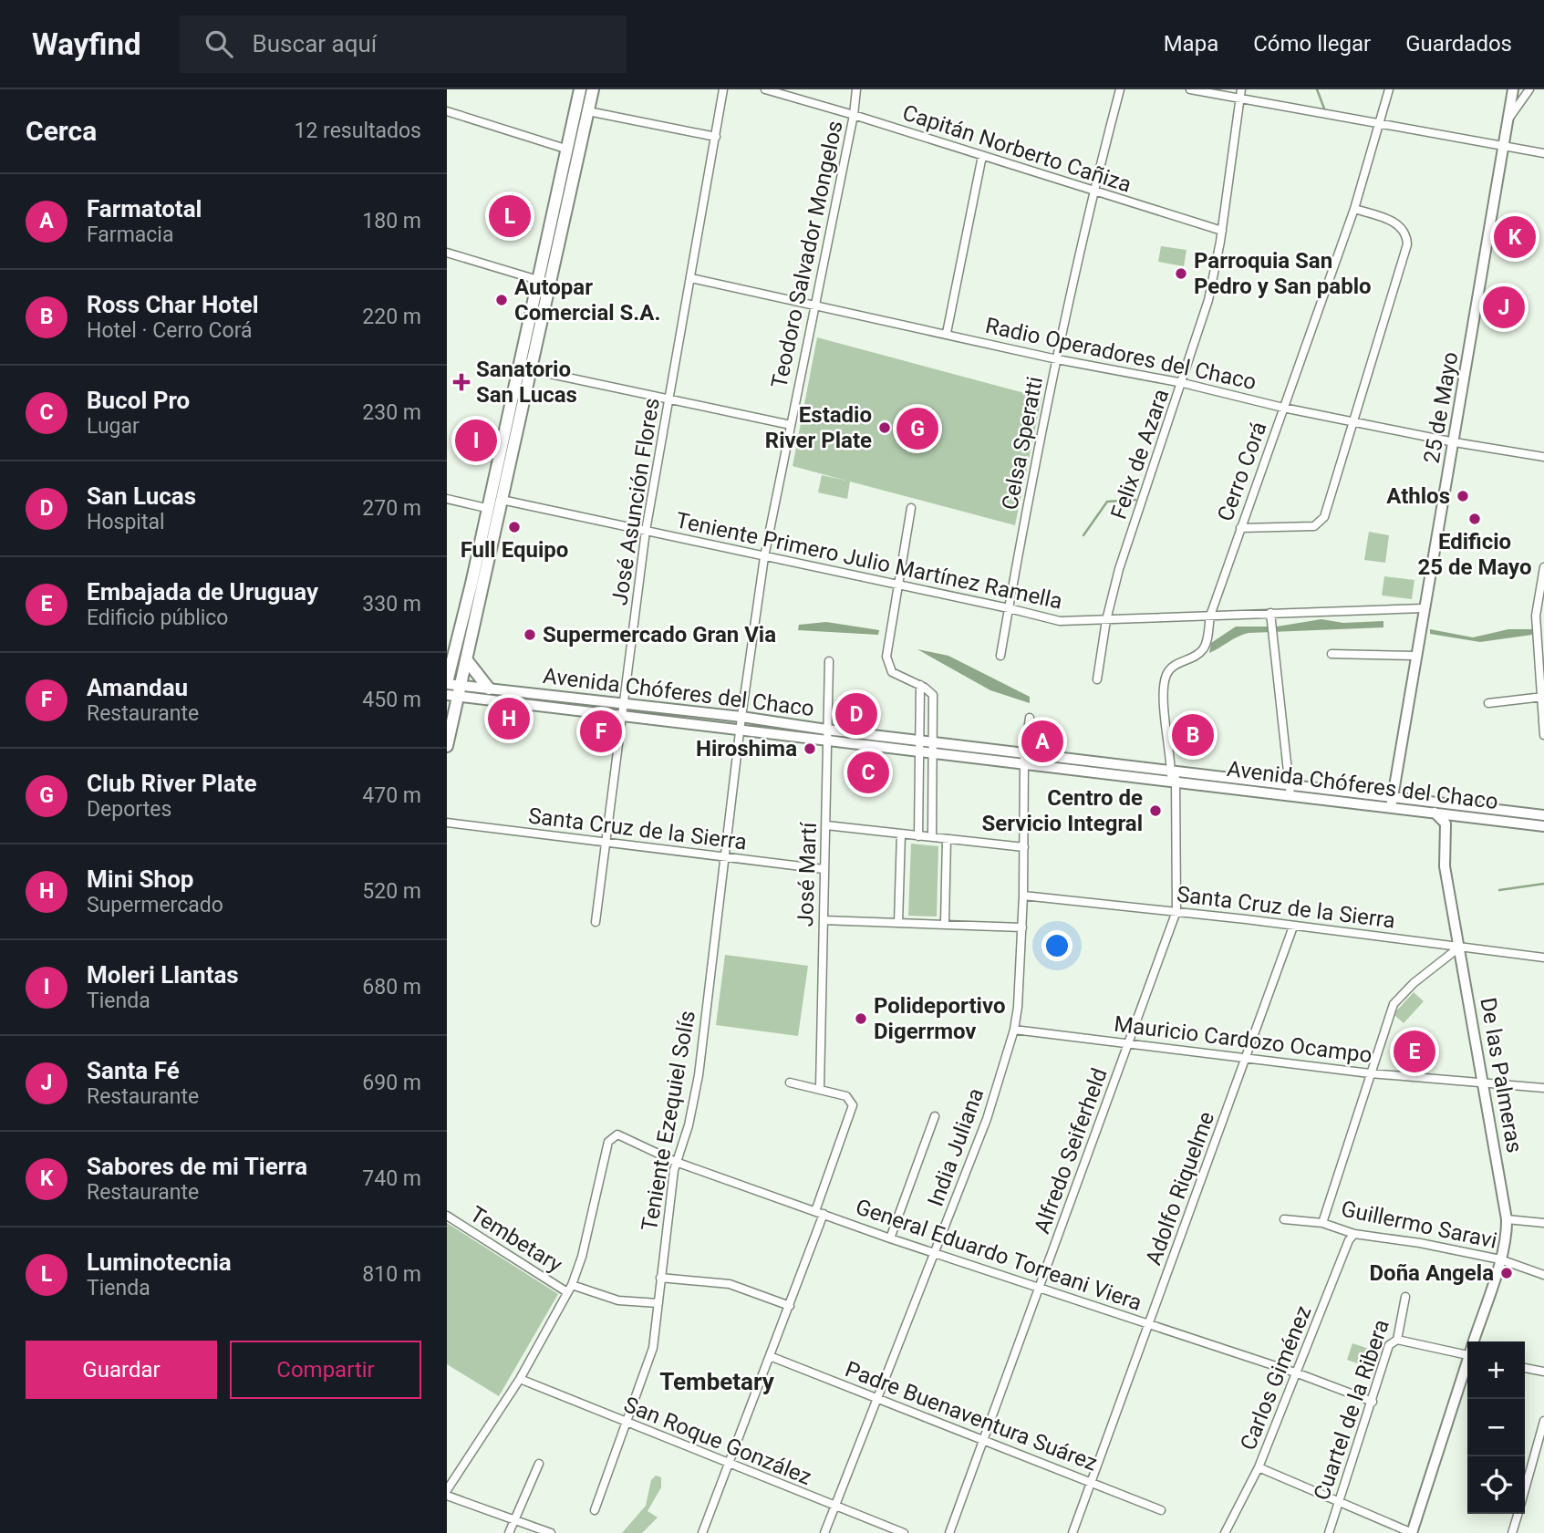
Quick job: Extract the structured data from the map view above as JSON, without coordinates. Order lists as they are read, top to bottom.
{
  "streets": {
    "main road": ["25 de Mayo", "Avenida Chóferes del Chaco", "De las Palmeras"],
    "street": [
      "Capitán Norberto Cañiza",
      "Teodoro Salvador Mongelos",
      "Radio Operadores del Chaco",
      "Celsa Speratti",
      "Felix de Azara",
      "Cerro Corá",
      "José Asunción Flores",
      "Teniente Primero Julio Martínez Ramella",
      "Santa Cruz de la Sierra",
      "José Martí",
      "Mauricio Cardozo Ocampo",
      "Teniente Ezequiel Solís",
      "India Juliana",
      "Alfredo Seiferheld",
      "Adolfo Riquelme",
      "Guillermo Saravi",
      "Tembetary",
      "General Eduardo Torreani Viera",
      "Carlos Giménez",
      "Cuartel de la Ribera",
      "Padre Buenaventura Suárez",
      "San Roque González"
    ]
  },
  "crossings": [
    ["Capitán Norberto Cañiza", "Teodoro Salvador Mongelos"],
    ["Capitán Norberto Cañiza", "Celsa Speratti"],
    ["Capitán Norberto Cañiza", "Felix de Azara"],
    ["Teodoro Salvador Mongelos", "Radio Operadores del Chaco"],
    ["Teodoro Salvador Mongelos", "Teniente Primero Julio Martínez Ramella"],
    ["Teodoro Salvador Mongelos", "Avenida Chóferes del Chaco"],
    ["Teodoro Salvador Mongelos", "Teniente Ezequiel Solís"],
    ["Radio Operadores del Chaco", "25 de Mayo"],
    ["Radio Operadores del Chaco", "Celsa Speratti"],
    ["Radio Operadores del Chaco", "Felix de Azara"],
    ["Radio Operadores del Chaco", "Cerro Corá"],
    ["Radio Operadores del Chaco", "José Asunción Flores"],
    ["25 de Mayo", "Teniente Primero Julio Martínez Ramella"],
    ["25 de Mayo", "Avenida Chóferes del Chaco"],
    ["Celsa Speratti", "Teniente Primero Julio Martínez Ramella"],
    ["Felix de Azara", "Teniente Primero Julio Martínez Ramella"],
    ["Cerro Corá", "Teniente Primero Julio Martínez Ramella"],
    ["Cerro Corá", "Avenida Chóferes del Chaco"],
    ["Cerro Corá", "Alfredo Seiferheld"],
    ["José Asunción Flores", "Teniente Primero Julio Martínez Ramella"],
    ["José Asunción Flores", "Avenida Chóferes del Chaco"],
    ["José Asunción Flores", "Santa Cruz de la Sierra"],
    ["Avenida Chóferes del Chaco", "José Martí"],
    ["Avenida Chóferes del Chaco", "De las Palmeras"],
    ["Avenida Chóferes del Chaco", "Teniente Ezequiel Solís"],
    ["Avenida Chóferes del Chaco", "India Juliana"],
    ["Avenida Chóferes del Chaco", "Alfredo Seiferheld"],
    ["Santa Cruz de la Sierra", "José Martí"],
    ["Santa Cruz de la Sierra", "De las Palmeras"],
    ["Santa Cruz de la Sierra", "Teniente Ezequiel Solís"],
    ["Santa Cruz de la Sierra", "India Juliana"],
    ["Santa Cruz de la Sierra", "Alfredo Seiferheld"],
    ["Santa Cruz de la Sierra", "Adolfo Riquelme"],
    ["Mauricio Cardozo Ocampo", "De las Palmeras"],
    ["Mauricio Cardozo Ocampo", "India Juliana"],
    ["Mauricio Cardozo Ocampo", "Alfredo Seiferheld"],
    ["Mauricio Cardozo Ocampo", "Adolfo Riquelme"],
    ["De las Palmeras", "Guillermo Saravi"],
    ["Teniente Ezequiel Solís", "Tembetary"],
    ["Teniente Ezequiel Solís", "General Eduardo Torreani Viera"],
    ["Teniente Ezequiel Solís", "San Roque González"],
    ["India Juliana", "General Eduardo Torreani Viera"],
    ["India Juliana", "Padre Buenaventura Suárez"],
    ["India Juliana", "San Roque González"],
    ["Alfredo Seiferheld", "General Eduardo Torreani Viera"],
    ["Alfredo Seiferheld", "Padre Buenaventura Suárez"],
    ["Adolfo Riquelme", "General Eduardo Torreani Viera"],
    ["Adolfo Riquelme", "Padre Buenaventura Suárez"],
    ["Guillermo Saravi", "Carlos Giménez"],
    ["Tembetary", "General Eduardo Torreani Viera"],
    ["General Eduardo Torreani Viera", "Carlos Giménez"],
    ["General Eduardo Torreani Viera", "Cuartel de la Ribera"]
  ],
  "districts": ["Tembetary"],
  "places": {
    "other": [
      "Parroquia San Pedro y San pablo",
      "Autopar Comercial S.A.",
      "Estadio River Plate",
      "Athlos",
      "Edificio 25 de Mayo",
      "Full Equipo",
      "Supermercado Gran Via",
      "Hiroshima",
      "Centro de Servicio Integral",
      "Polideportivo Digerrmov",
      "Doña Angela"
    ],
    "health": ["Sanatorio San Lucas"]
  },
  "page": {
    "header": "Wayfind",
    "search": "Buscar aquí",
    "nav": ["Mapa", "Cómo llegar", "Guardados"],
    "heading": ["Cerca", "12 resultados"],
    "list": [
      {
        "mark": "A",
        "name": "Farmatotal",
        "note": "Farmacia",
        "value": "180 m"
      },
      {
        "mark": "B",
        "name": "Ross Char Hotel",
        "note": "Hotel · Cerro Corá",
        "value": "220 m"
      },
      {
        "mark": "C",
        "name": "Bucol Pro",
        "note": "Lugar",
        "value": "230 m"
      },
      {
        "mark": "D",
        "name": "San Lucas",
        "note": "Hospital",
        "value": "270 m"
      },
      {
        "mark": "E",
        "name": "Embajada de Uruguay",
        "note": "Edificio público",
        "value": "330 m"
      },
      {
        "mark": "F",
        "name": "Amandau",
        "note": "Restaurante",
        "value": "450 m"
      },
      {
        "mark": "G",
        "name": "Club River Plate",
        "note": "Deportes",
        "value": "470 m"
      },
      {
        "mark": "H",
        "name": "Mini Shop",
        "note": "Supermercado",
        "value": "520 m"
      },
      {
        "mark": "I",
        "name": "Moleri Llantas",
        "note": "Tienda",
        "value": "680 m"
      },
      {
        "mark": "J",
        "name": "Santa Fé",
        "note": "Restaurante",
        "value": "690 m"
      },
      {
        "mark": "K",
        "name": "Sabores de mi Tierra",
        "note": "Restaurante",
        "value": "740 m"
      },
      {
        "mark": "L",
        "name": "Luminotecnia",
        "note": "Tienda",
        "value": "810 m"
      }
    ],
    "pins": [
      "L",
      "K",
      "J",
      "G",
      "I",
      "D",
      "H",
      "F",
      "B",
      "A",
      "C",
      "E"
    ],
    "buttons": ["Guardar", "Compartir"],
    "map_buttons": ["+", "−"]
  }
}
